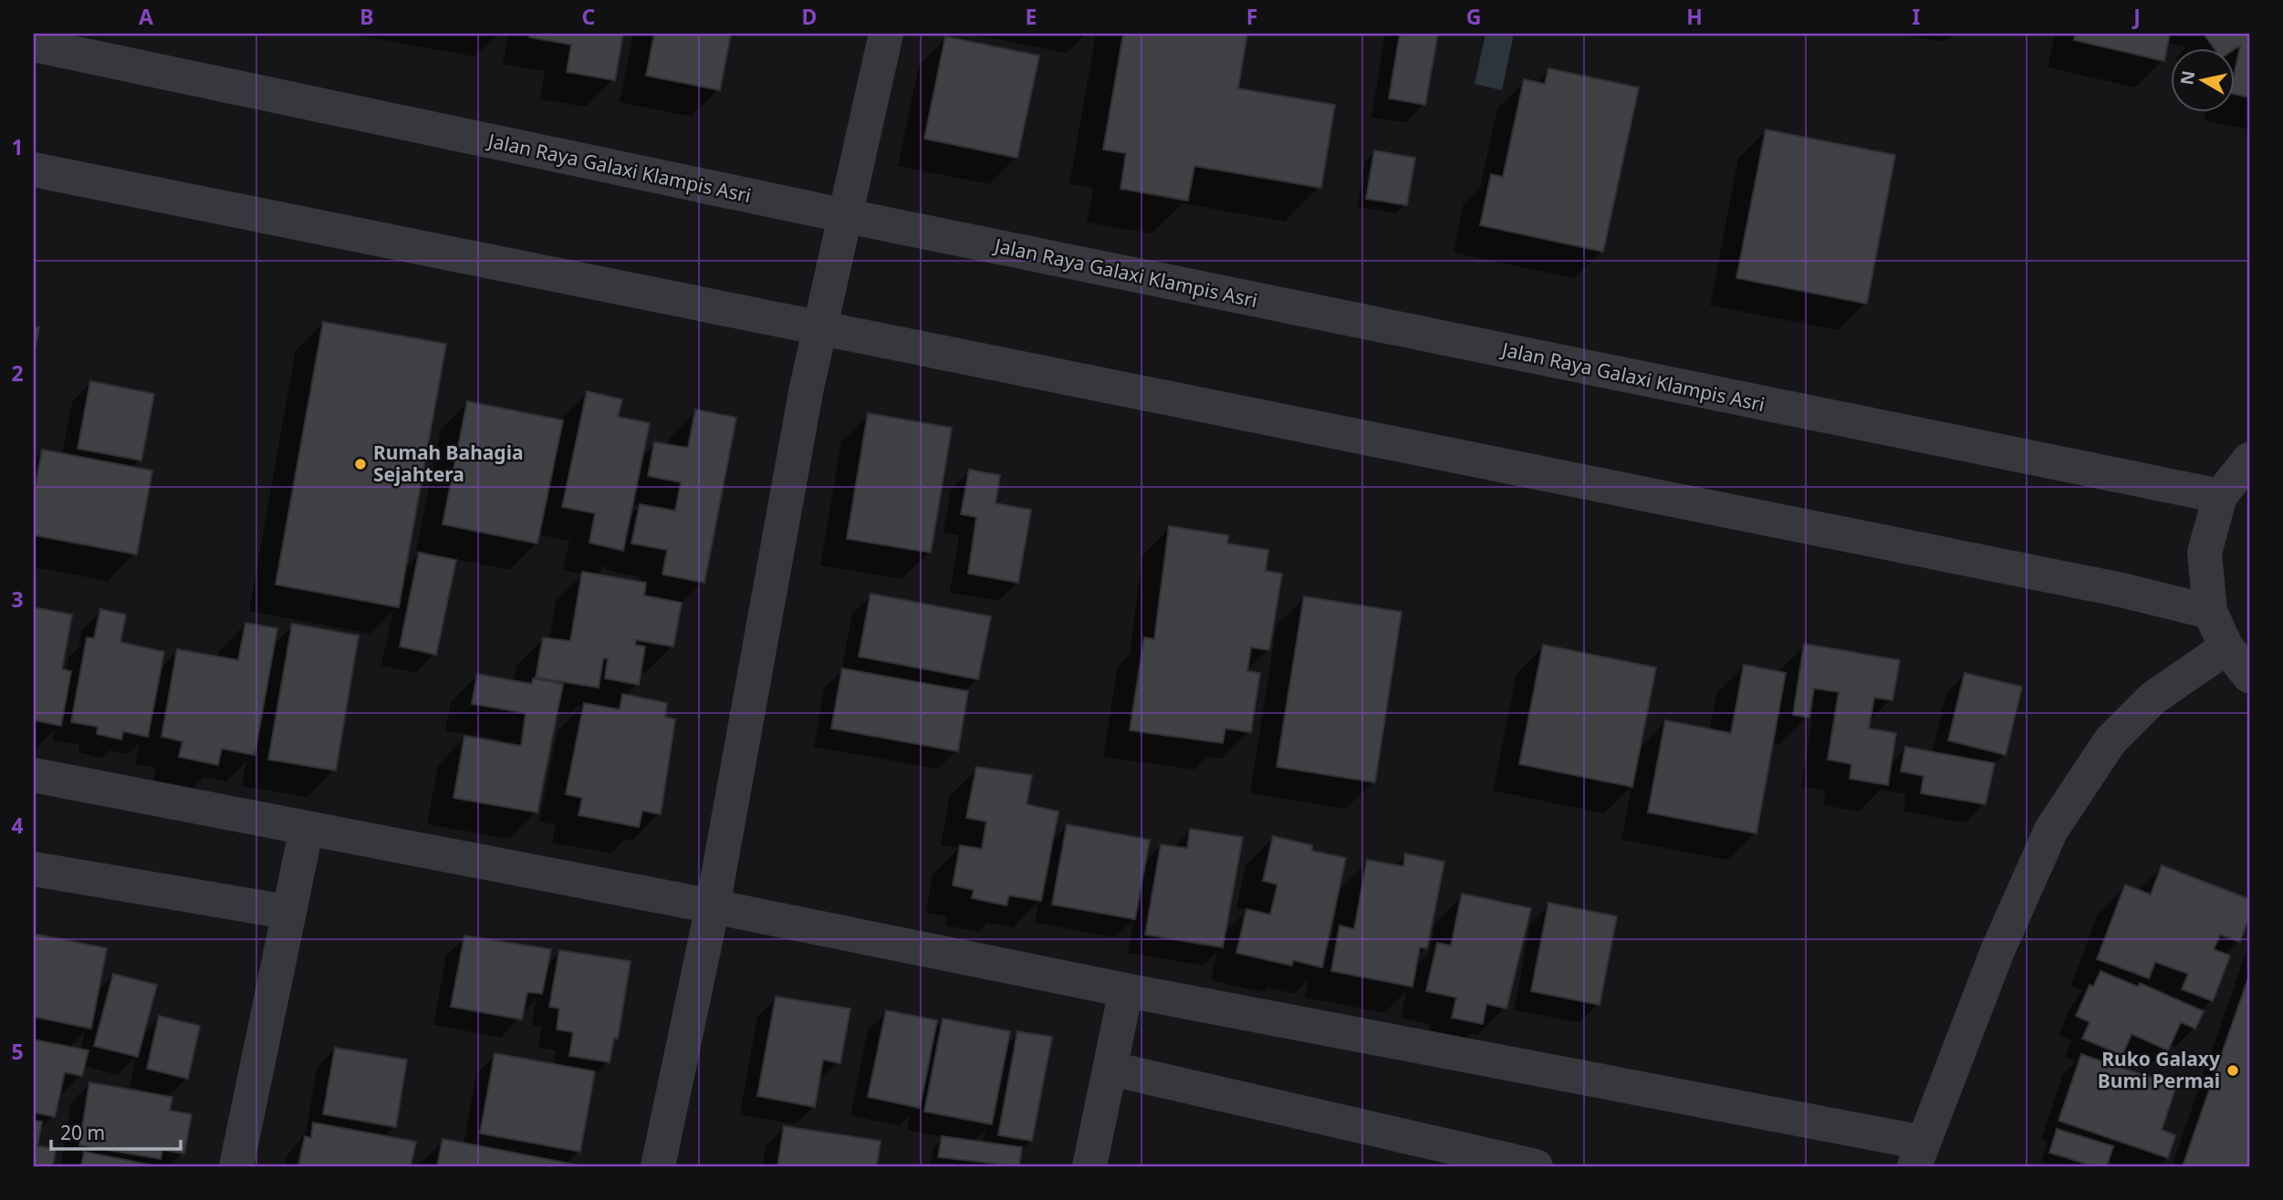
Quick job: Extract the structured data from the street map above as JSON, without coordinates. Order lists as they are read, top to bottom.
{
  "streets": {
    "street": ["Jalan Raya Galaxi Klampis Asri"]
  },
  "places": ["Rumah Bahagia Sejahtera", "Ruko Galaxy Bumi Permai"],
  "scale_bar": "20 m",
  "north": "left",
  "grid": {
    "columns": [
      "A",
      "B",
      "C",
      "D",
      "E",
      "F",
      "G",
      "H",
      "I",
      "J"
    ],
    "rows": [
      "1",
      "2",
      "3",
      "4",
      "5"
    ]
  }
}
